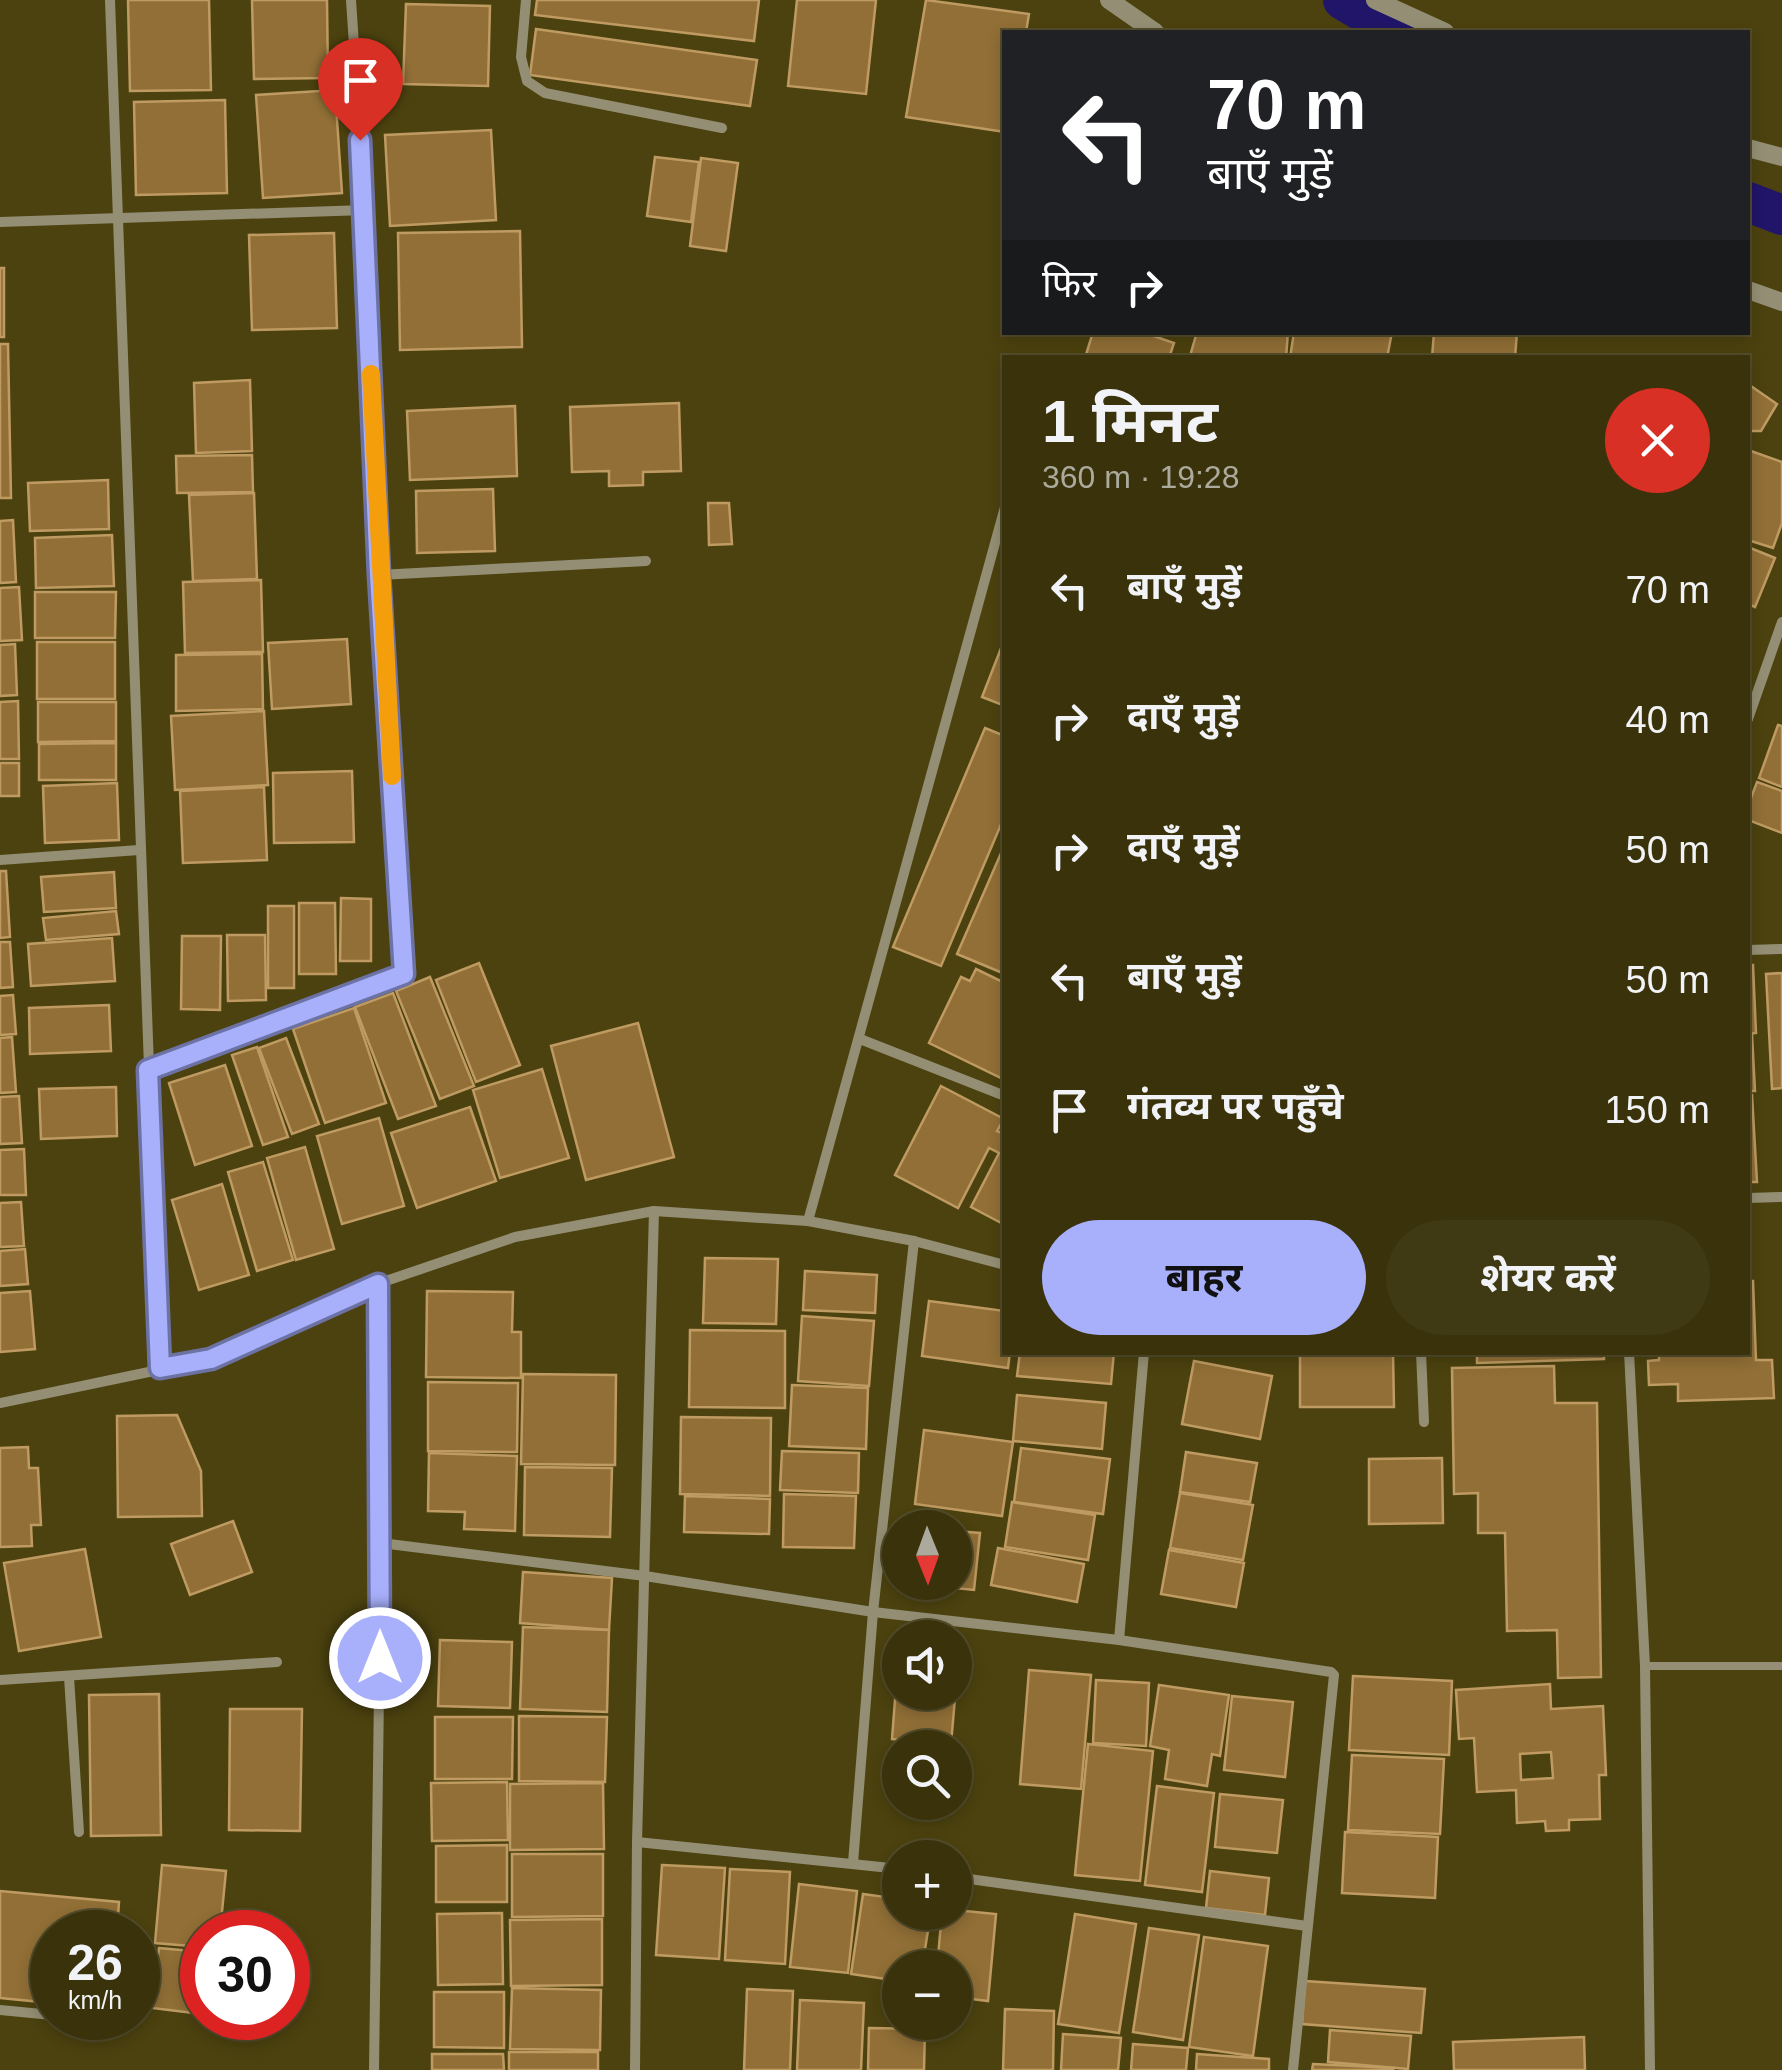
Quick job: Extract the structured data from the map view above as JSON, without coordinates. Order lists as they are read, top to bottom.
{
  "north": "bottom",
  "page": {
    "turn": ["70 m", "बाएँ मुड़ें"],
    "then": "फिर",
    "heading": ["1 मिनट", "360 m · 19:28"],
    "list": [
      {
        "name": "बाएँ मुड़ें",
        "value": "70 m"
      },
      {
        "name": "दाएँ मुड़ें",
        "value": "40 m"
      },
      {
        "name": "दाएँ मुड़ें",
        "value": "50 m"
      },
      {
        "name": "बाएँ मुड़ें",
        "value": "50 m"
      },
      {
        "name": "गंतव्य पर पहुँचे",
        "value": "150 m"
      }
    ],
    "buttons": ["बाहर", "शेयर करें"],
    "map_buttons": ["+", "−"],
    "speed": "26 km/h",
    "limit": "30"
  }
}
